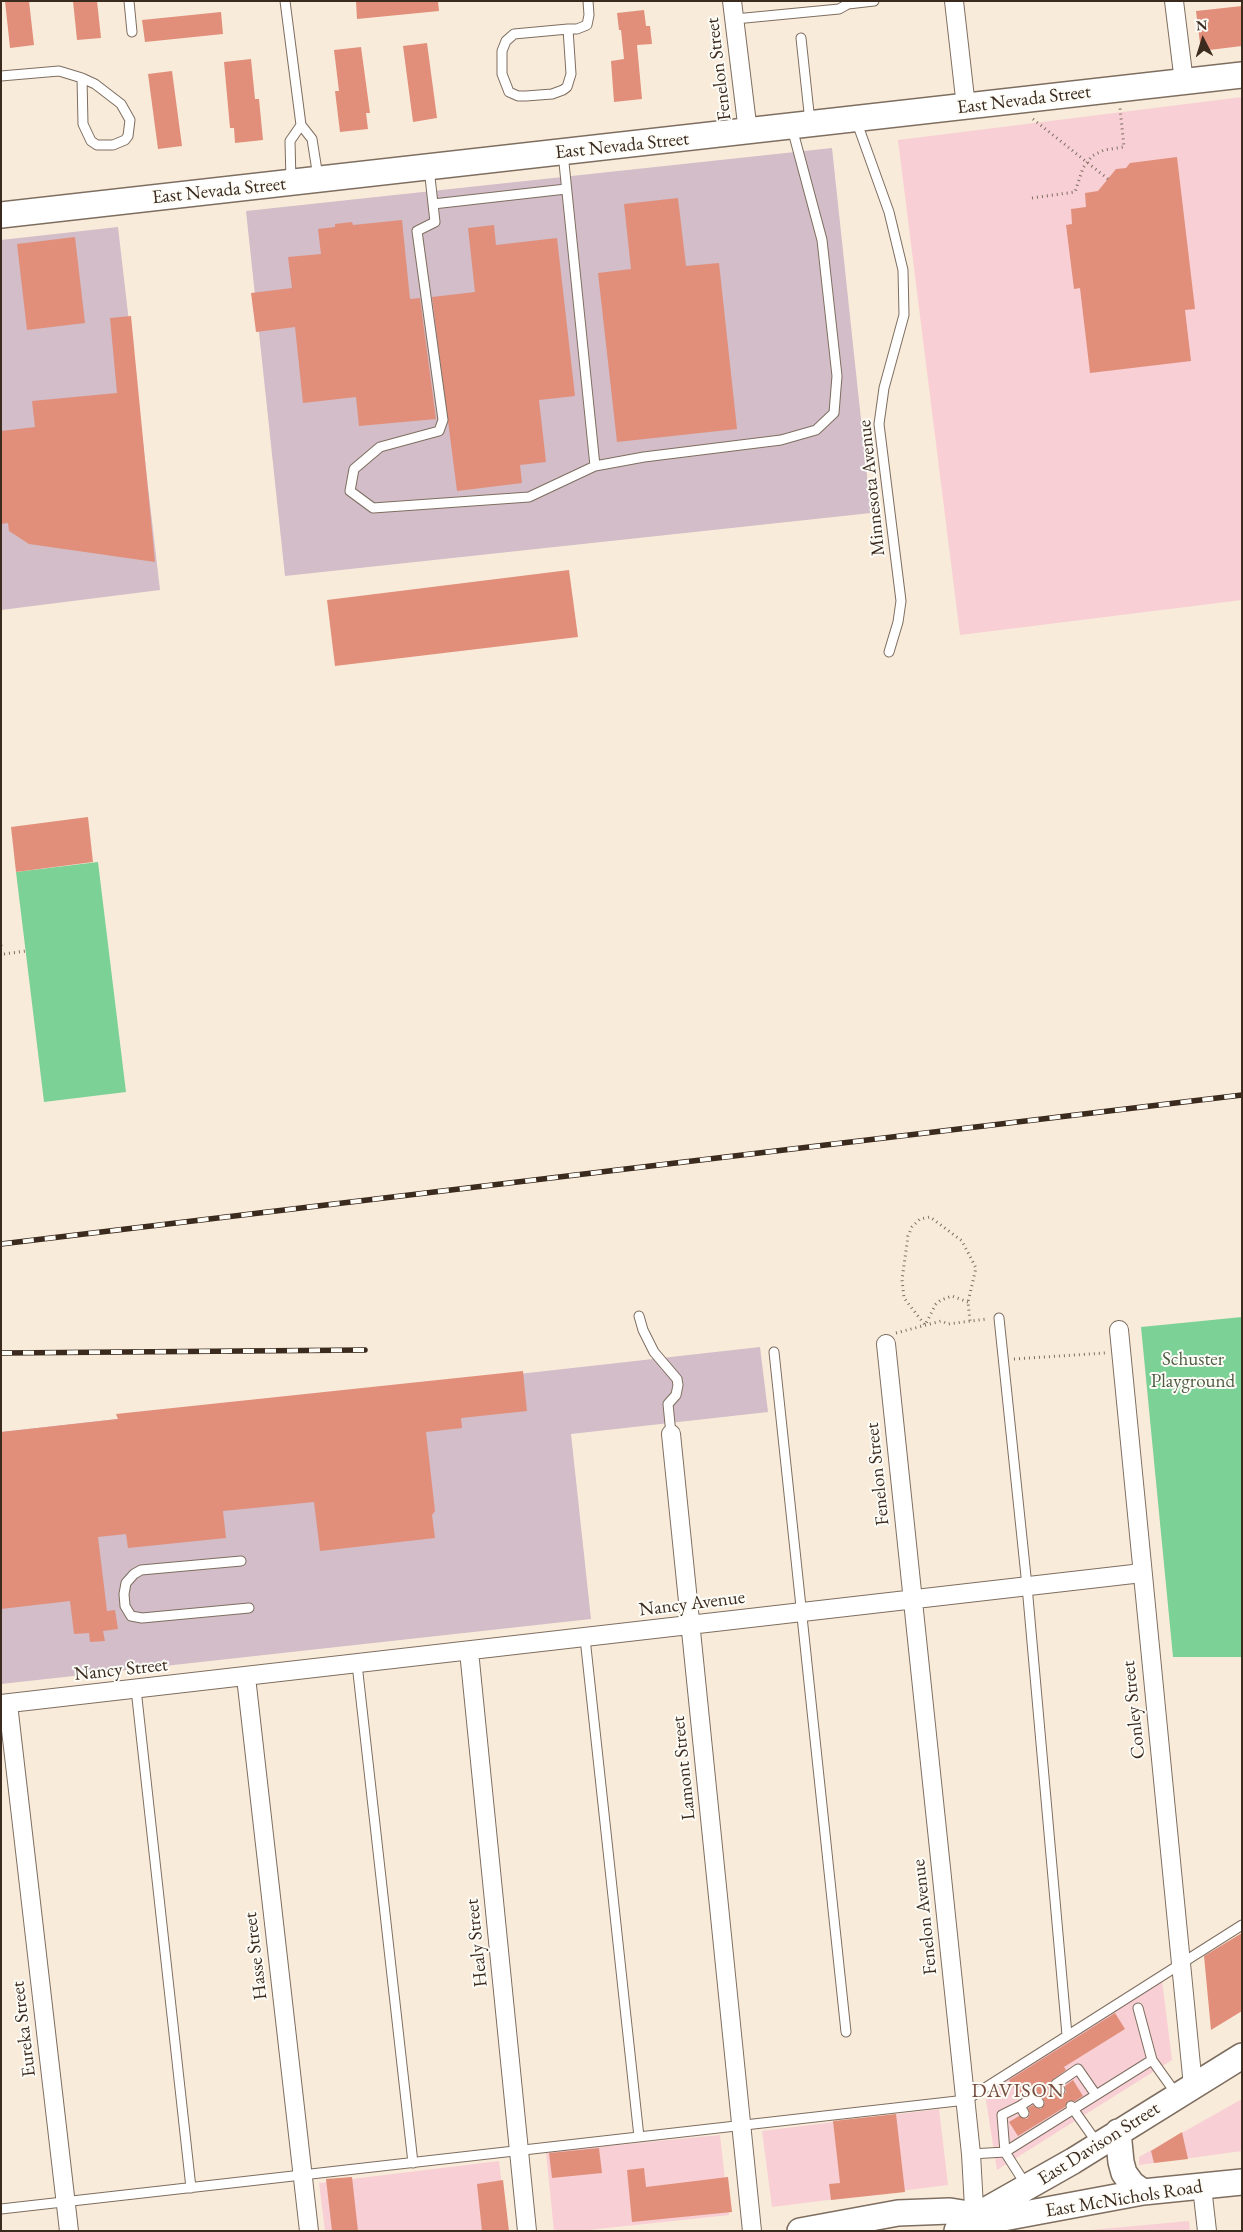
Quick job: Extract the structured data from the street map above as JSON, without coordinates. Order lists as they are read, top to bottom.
{
  "streets": {
    "street": [
      "Fenelon Street",
      "East Nevada Street",
      "Nancy Avenue",
      "Nancy Street",
      "Conley Street",
      "Lamont Street",
      "Fenelon Avenue",
      "Healy Street",
      "Hasse Street",
      "Eureka Street",
      "East Davison Street",
      "East McNichols Road"
    ],
    "lane": ["Minnesota Avenue"]
  },
  "crossings": [
    ["Fenelon Street", "East Nevada Street"],
    ["Fenelon Street", "Nancy Avenue"],
    ["Fenelon Street", "Fenelon Avenue"],
    ["East Nevada Street", "Minnesota Avenue"],
    ["Nancy Avenue", "Nancy Street"],
    ["Nancy Avenue", "Conley Street"],
    ["Nancy Avenue", "Lamont Street"],
    ["Nancy Avenue", "Fenelon Avenue"],
    ["Nancy Avenue", "Healy Street"],
    ["Nancy Avenue", "Hasse Street"],
    ["Nancy Street", "Hasse Street"],
    ["Nancy Street", "Eureka Street"],
    ["Conley Street", "East Davison Street"],
    ["Fenelon Avenue", "East Davison Street"],
    ["Fenelon Avenue", "East McNichols Road"],
    ["East Davison Street", "East McNichols Road"]
  ],
  "districts": ["DAVISON"],
  "parks": ["Schuster Playground"],
  "north": "top"
}
